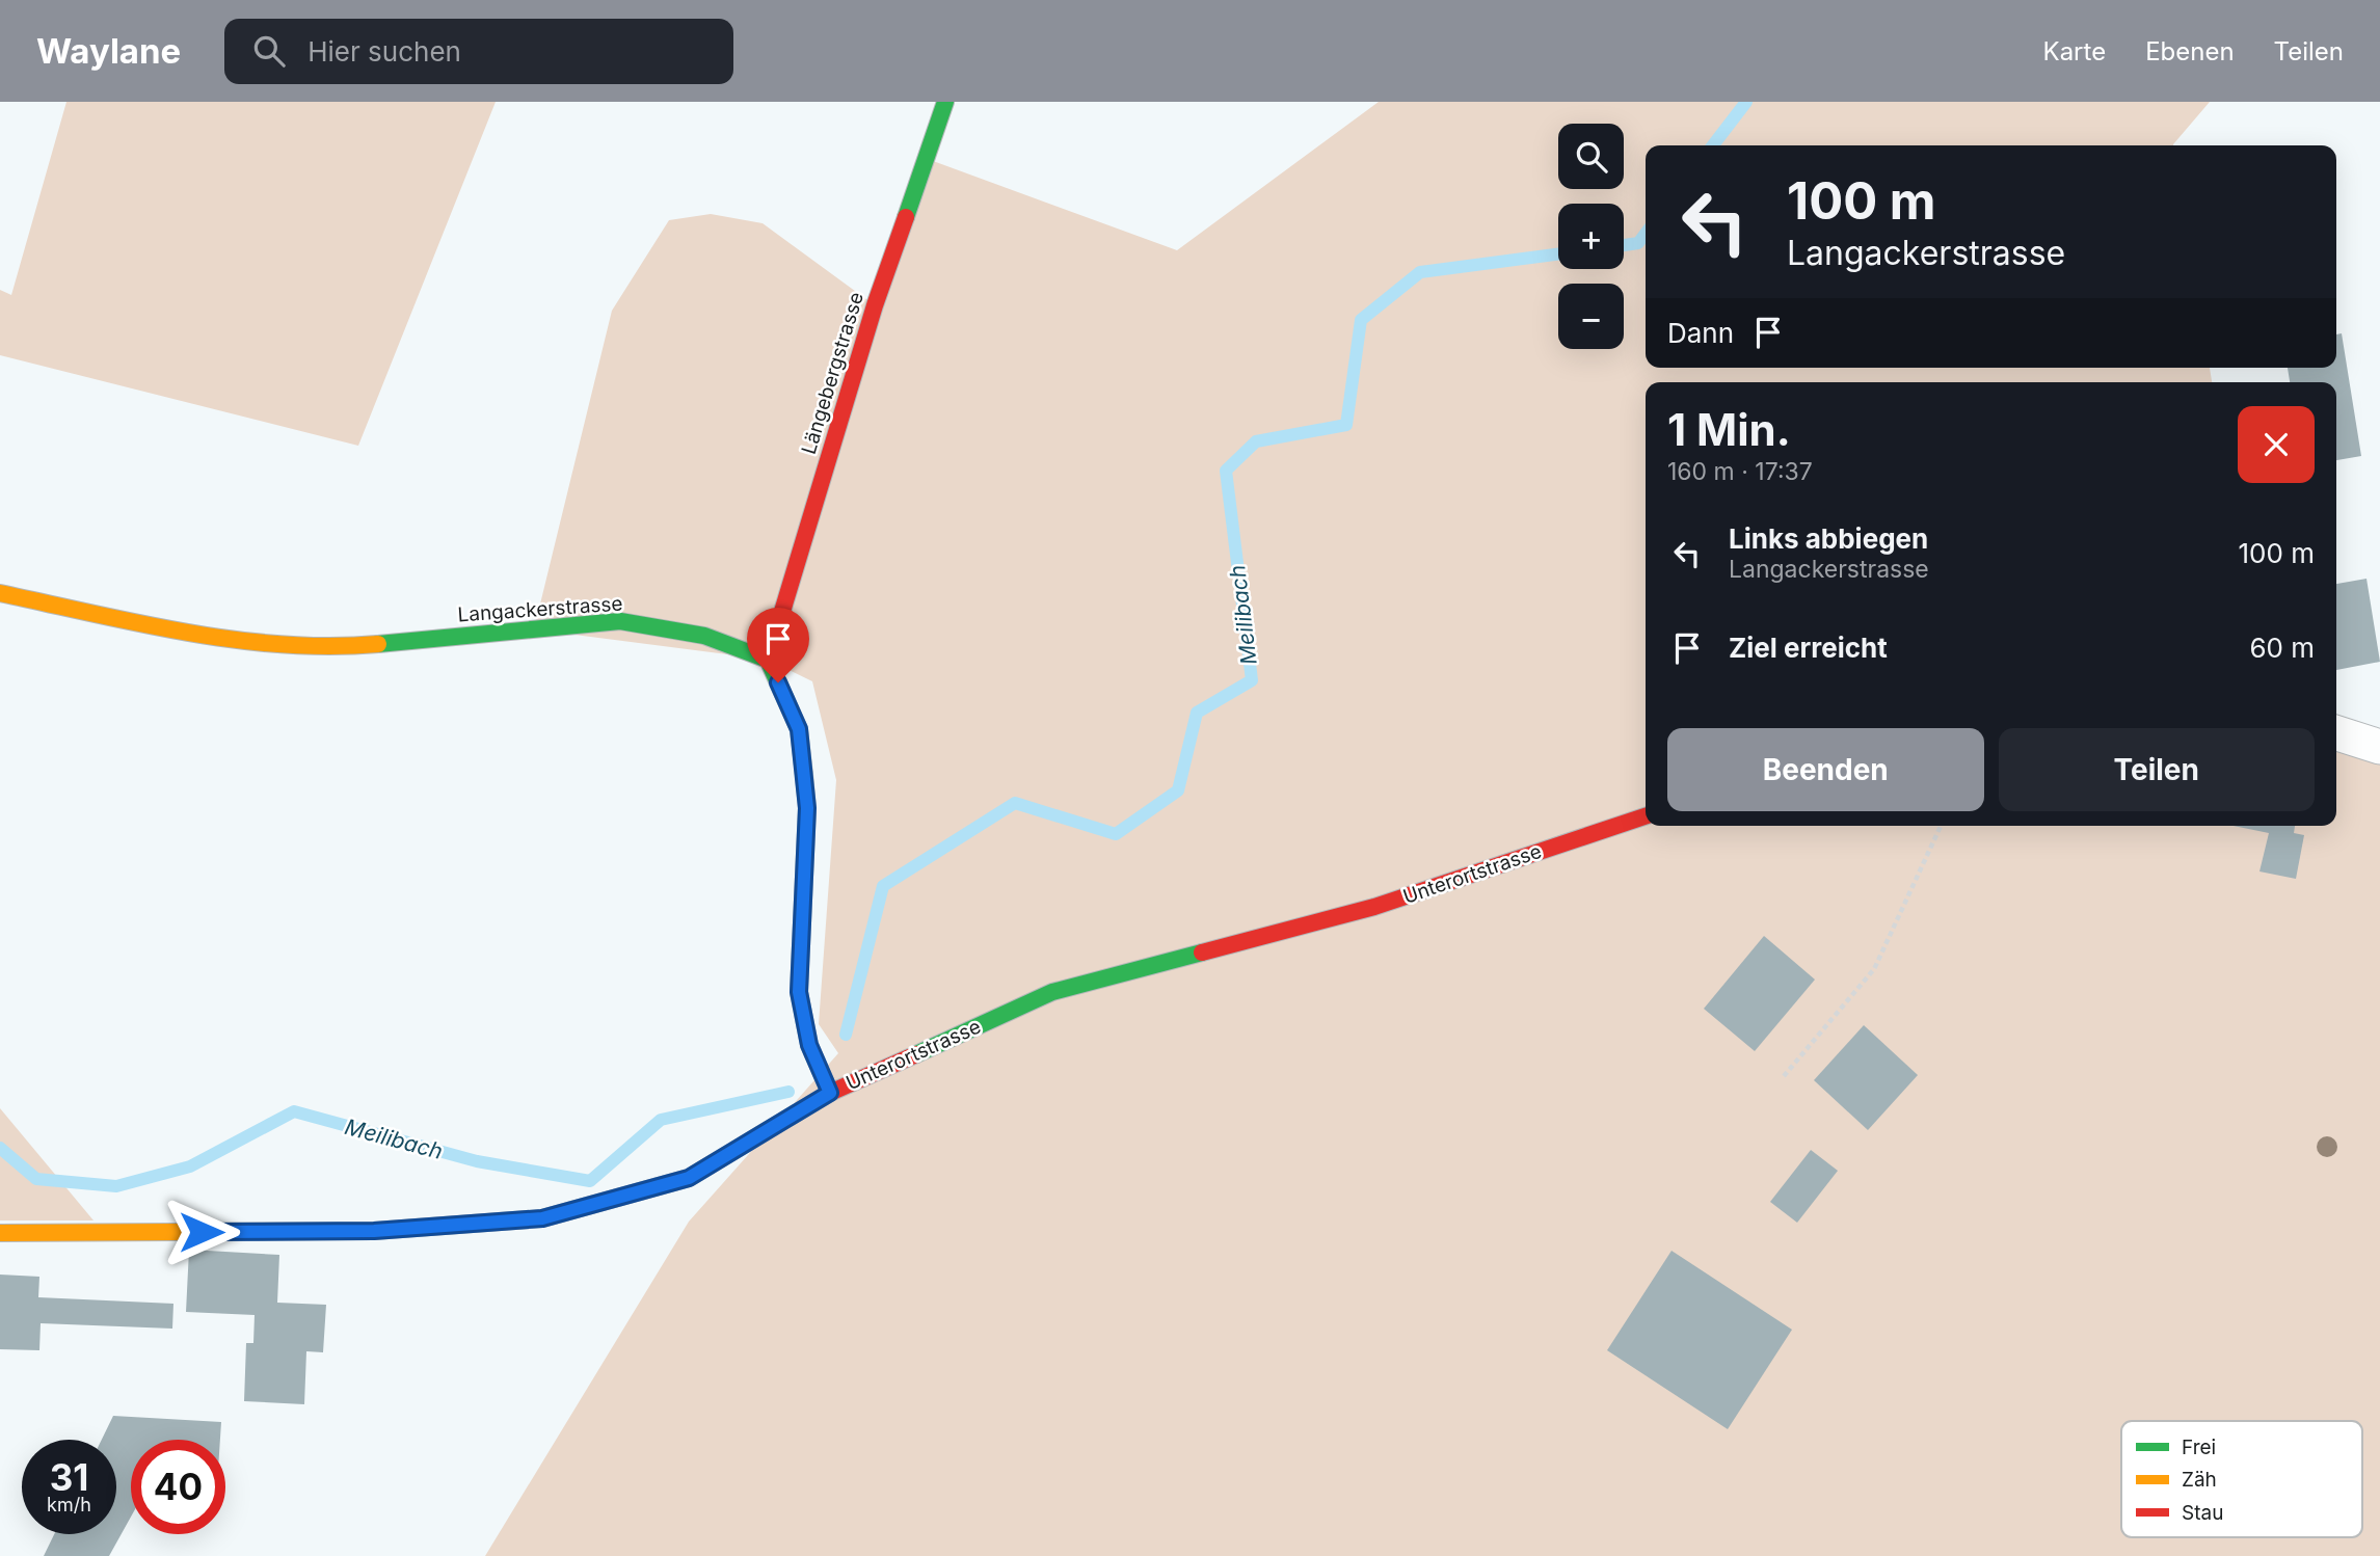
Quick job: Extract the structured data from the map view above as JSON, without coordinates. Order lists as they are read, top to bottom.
{
  "streets": {
    "street": ["Längebergstrasse", "Langackerstrasse", "Unterortstrasse"]
  },
  "crossings": [
    ["Längebergstrasse", "Langackerstrasse"]
  ],
  "water": ["Meilibach"],
  "legend": ["Frei", "Zäh", "Stau"],
  "page": {
    "header": "Waylane",
    "search": "Hier suchen",
    "nav": ["Karte", "Ebenen", "Teilen"],
    "map_buttons": ["+", "−"],
    "turn": ["100 m", "Langackerstrasse"],
    "then": "Dann",
    "heading": ["1 Min.", "160 m · 17:37"],
    "list": [
      {
        "name": "Links abbiegen",
        "note": "Langackerstrasse",
        "value": "100 m"
      },
      {
        "name": "Ziel erreicht",
        "value": "60 m"
      }
    ],
    "buttons": ["Beenden", "Teilen"],
    "speed": "31 km/h",
    "limit": "40"
  }
}
